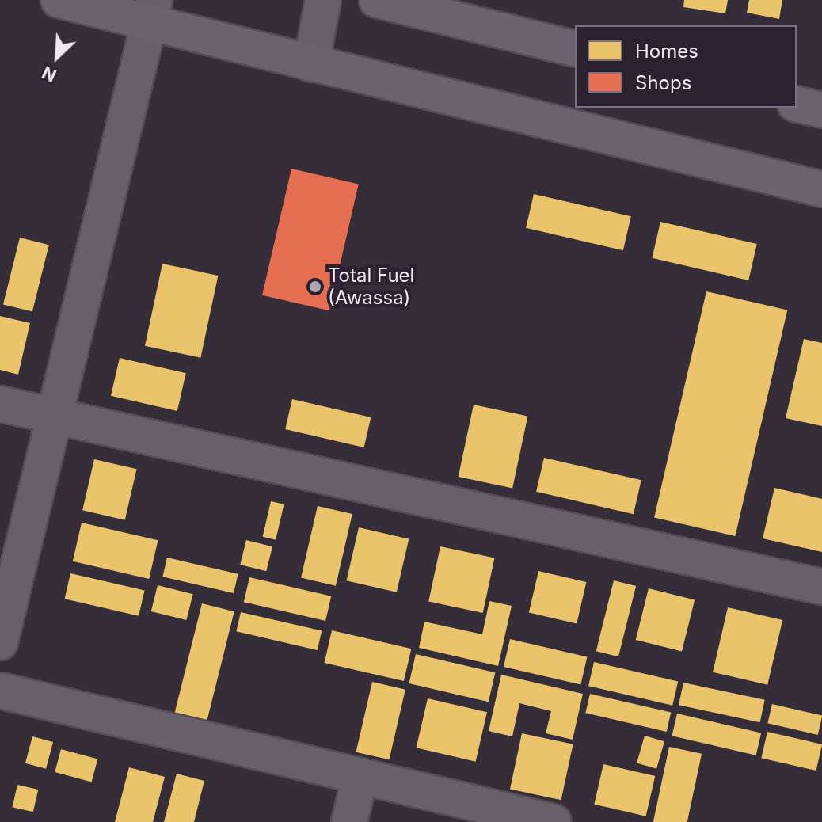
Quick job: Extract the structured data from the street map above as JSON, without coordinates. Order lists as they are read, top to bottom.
{
  "places": ["Total Fuel (Awassa)"],
  "legend": ["Homes", "Shops"],
  "north": "bottom left"
}
